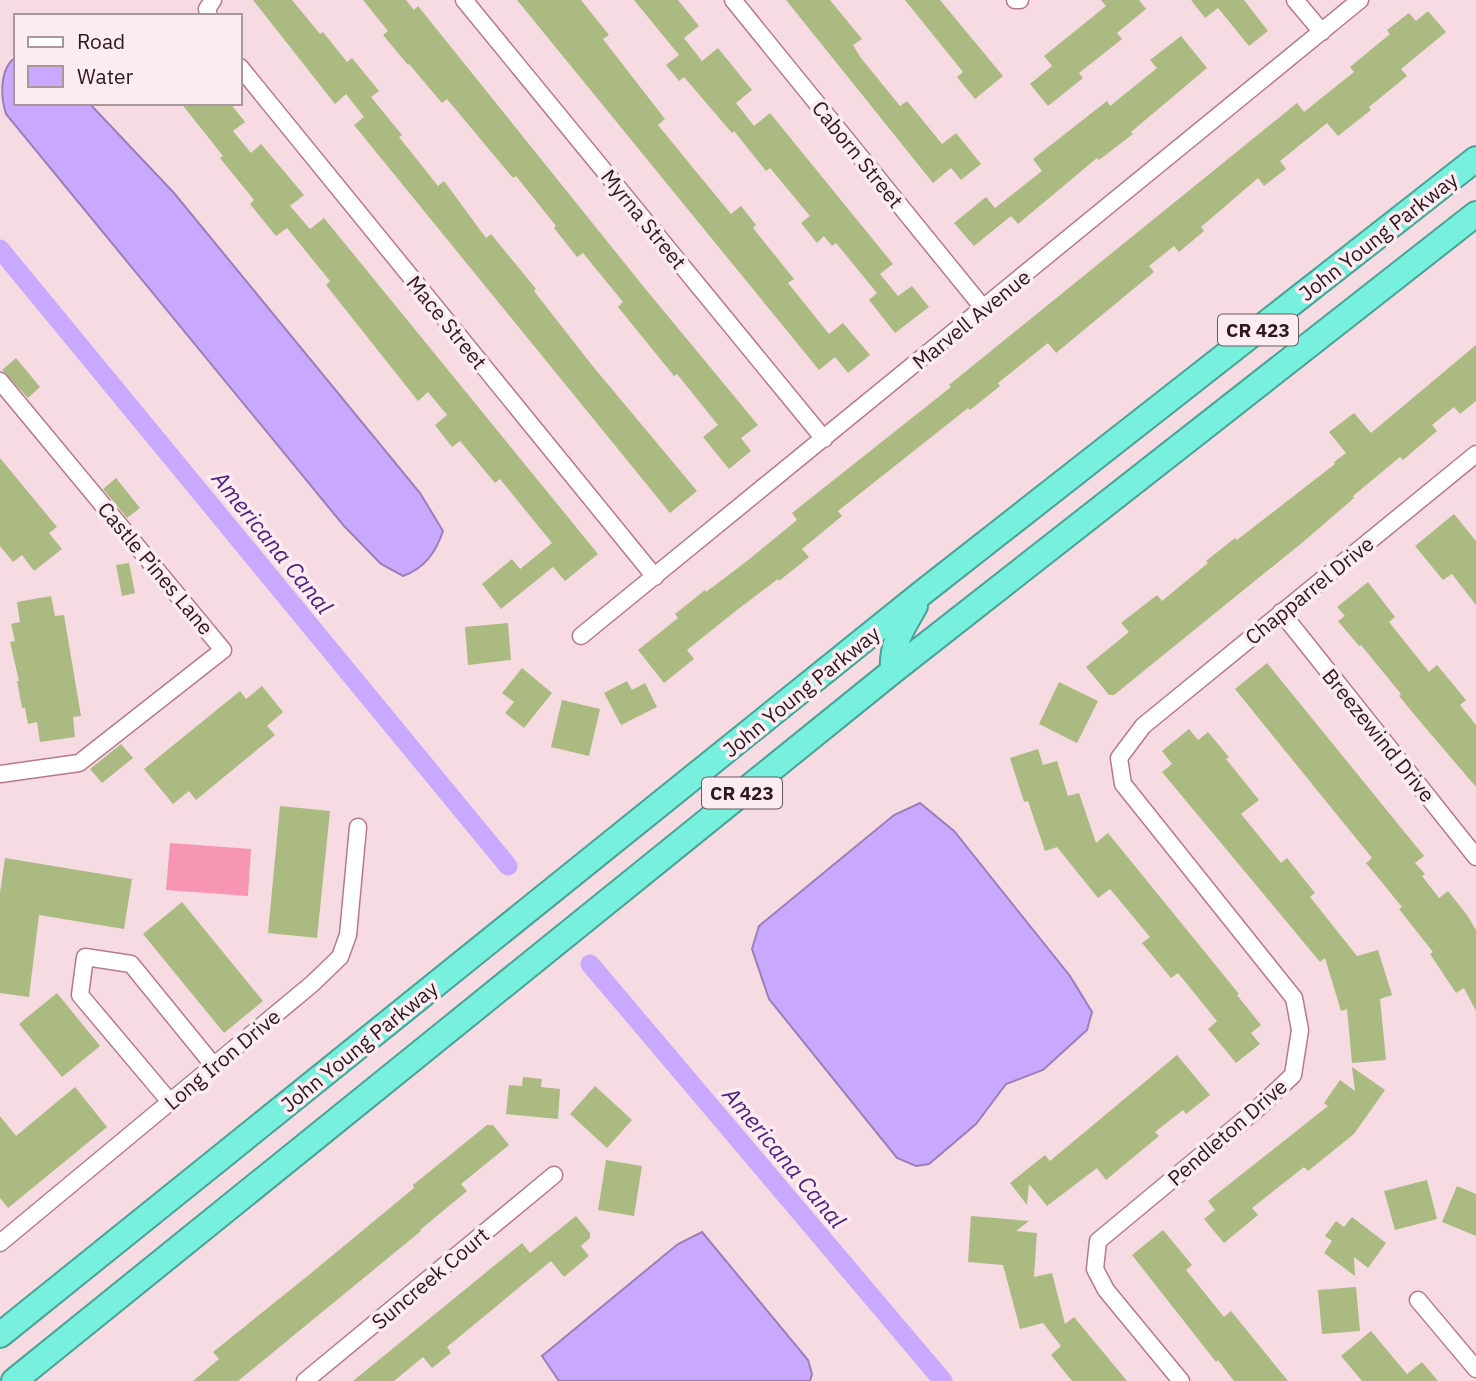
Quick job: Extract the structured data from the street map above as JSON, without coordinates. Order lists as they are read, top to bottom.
{
  "streets": {
    "highway": ["John Young Parkway", "CR 423"],
    "street": [
      "Caborn Street",
      "Myrna Street",
      "Marvell Avenue",
      "Mace Street",
      "Castle Pines Lane",
      "Chapparrel Drive",
      "Breezewind Drive",
      "Long Iron Drive",
      "Pendleton Drive",
      "Suncreek Court"
    ]
  },
  "crossings": [
    ["Caborn Street", "Marvell Avenue"],
    ["Myrna Street", "Marvell Avenue"],
    ["Marvell Avenue", "Mace Street"],
    ["Chapparrel Drive", "Breezewind Drive"],
    ["Chapparrel Drive", "Pendleton Drive"]
  ],
  "water": ["Americana Canal"],
  "legend": ["Road", "Water"]
}
